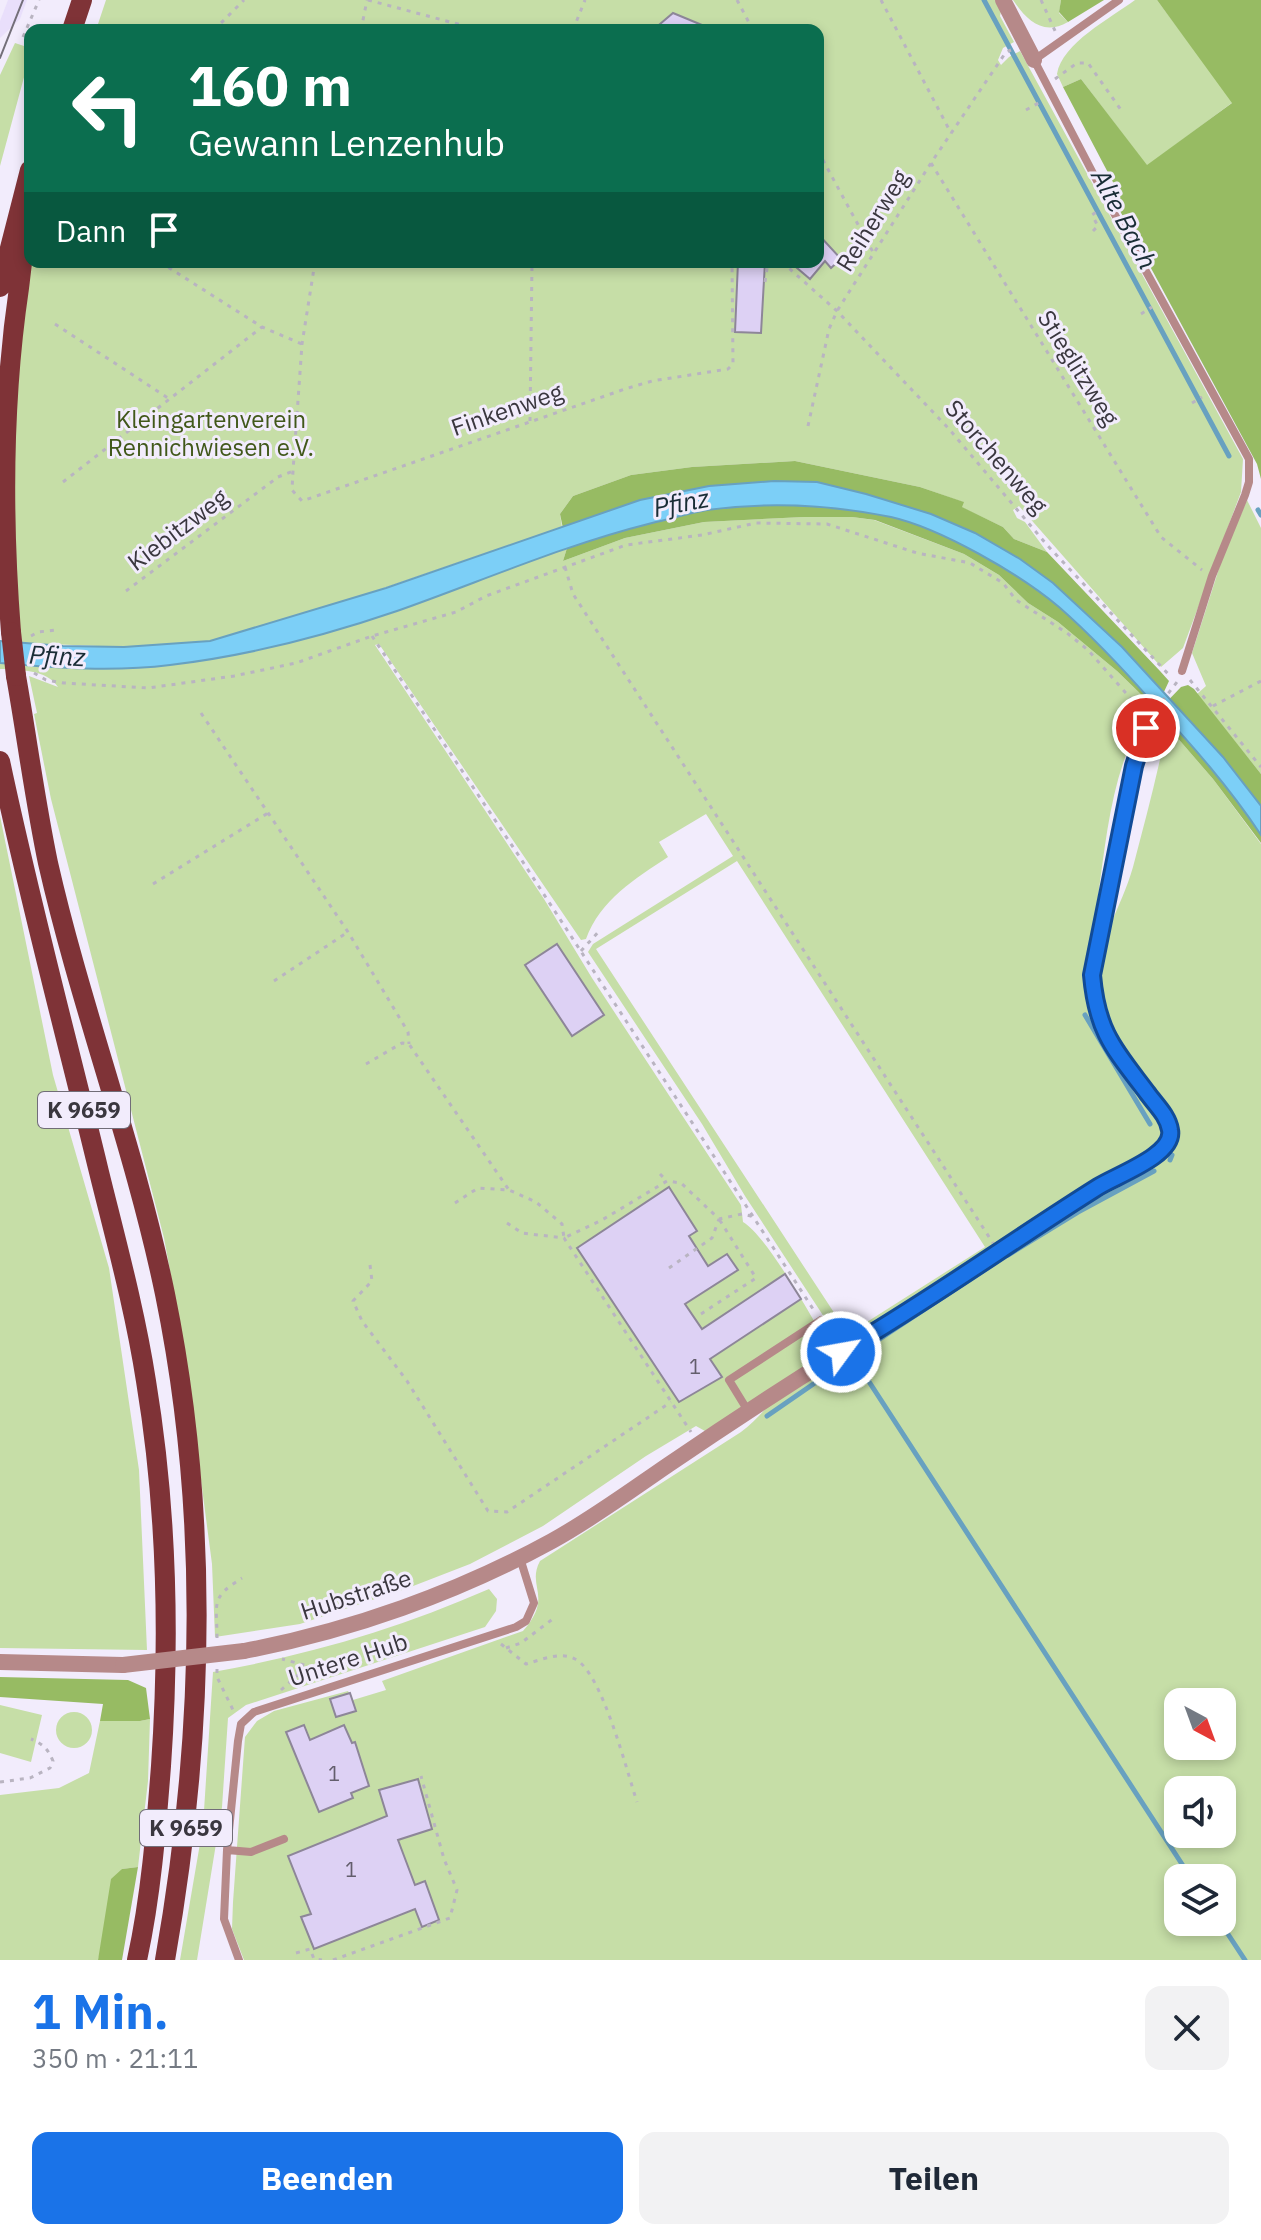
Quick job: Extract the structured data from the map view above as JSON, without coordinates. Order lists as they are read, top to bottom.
{
  "streets": {
    "main road": ["K 9659"],
    "street": ["Hubstraße"],
    "lane": ["Untere Hub"],
    "path": [
      "Reiherweg",
      "Stieglitzweg",
      "Finkenweg",
      "Storchenweg",
      "Kiebitzweg"
    ]
  },
  "crossings": [
    ["Reiherweg", "Stieglitzweg"],
    ["Reiherweg", "Storchenweg"],
    ["Finkenweg", "Kiebitzweg"],
    ["Hubstraße", "Untere Hub"]
  ],
  "water": ["Alte Bach", "Pfinz"],
  "parks": ["Kleingartenverein Rennichwiesen e.V."],
  "house_numbers": ["1", "1", "1"],
  "north": "bottom right",
  "page": {
    "turn": ["160 m", "Gewann Lenzenhub"],
    "then": "Dann",
    "heading": ["1 Min.", "350 m · 21:11"],
    "buttons": ["Beenden", "Teilen"]
  }
}
